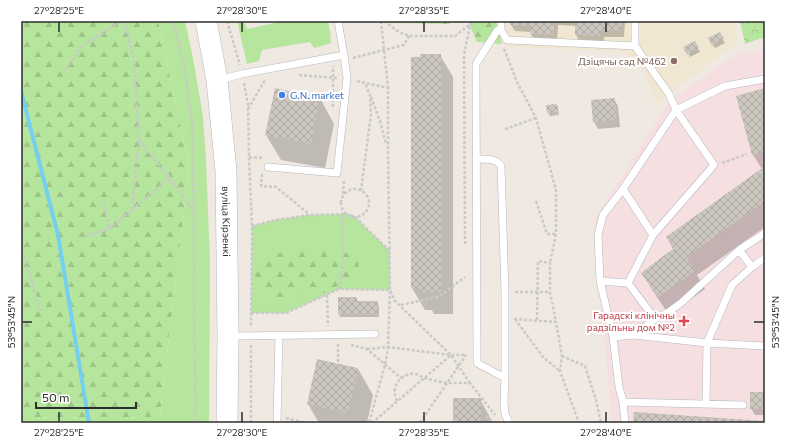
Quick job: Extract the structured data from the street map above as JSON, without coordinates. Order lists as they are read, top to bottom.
{
  "streets": {
    "street": ["вуліца Кірэенкі"]
  },
  "places": {
    "other": ["Дзіцячы сад №462", "G.N. market"],
    "health": ["Гарадскі клінічны радзільны дом №2"]
  },
  "scale_bar": "50 m",
  "coordinates": [
    "27°28'25\"E",
    "27°28'30\"E",
    "27°28'35\"E",
    "27°28'40\"E",
    "53°53'45\"N"
  ]
}
